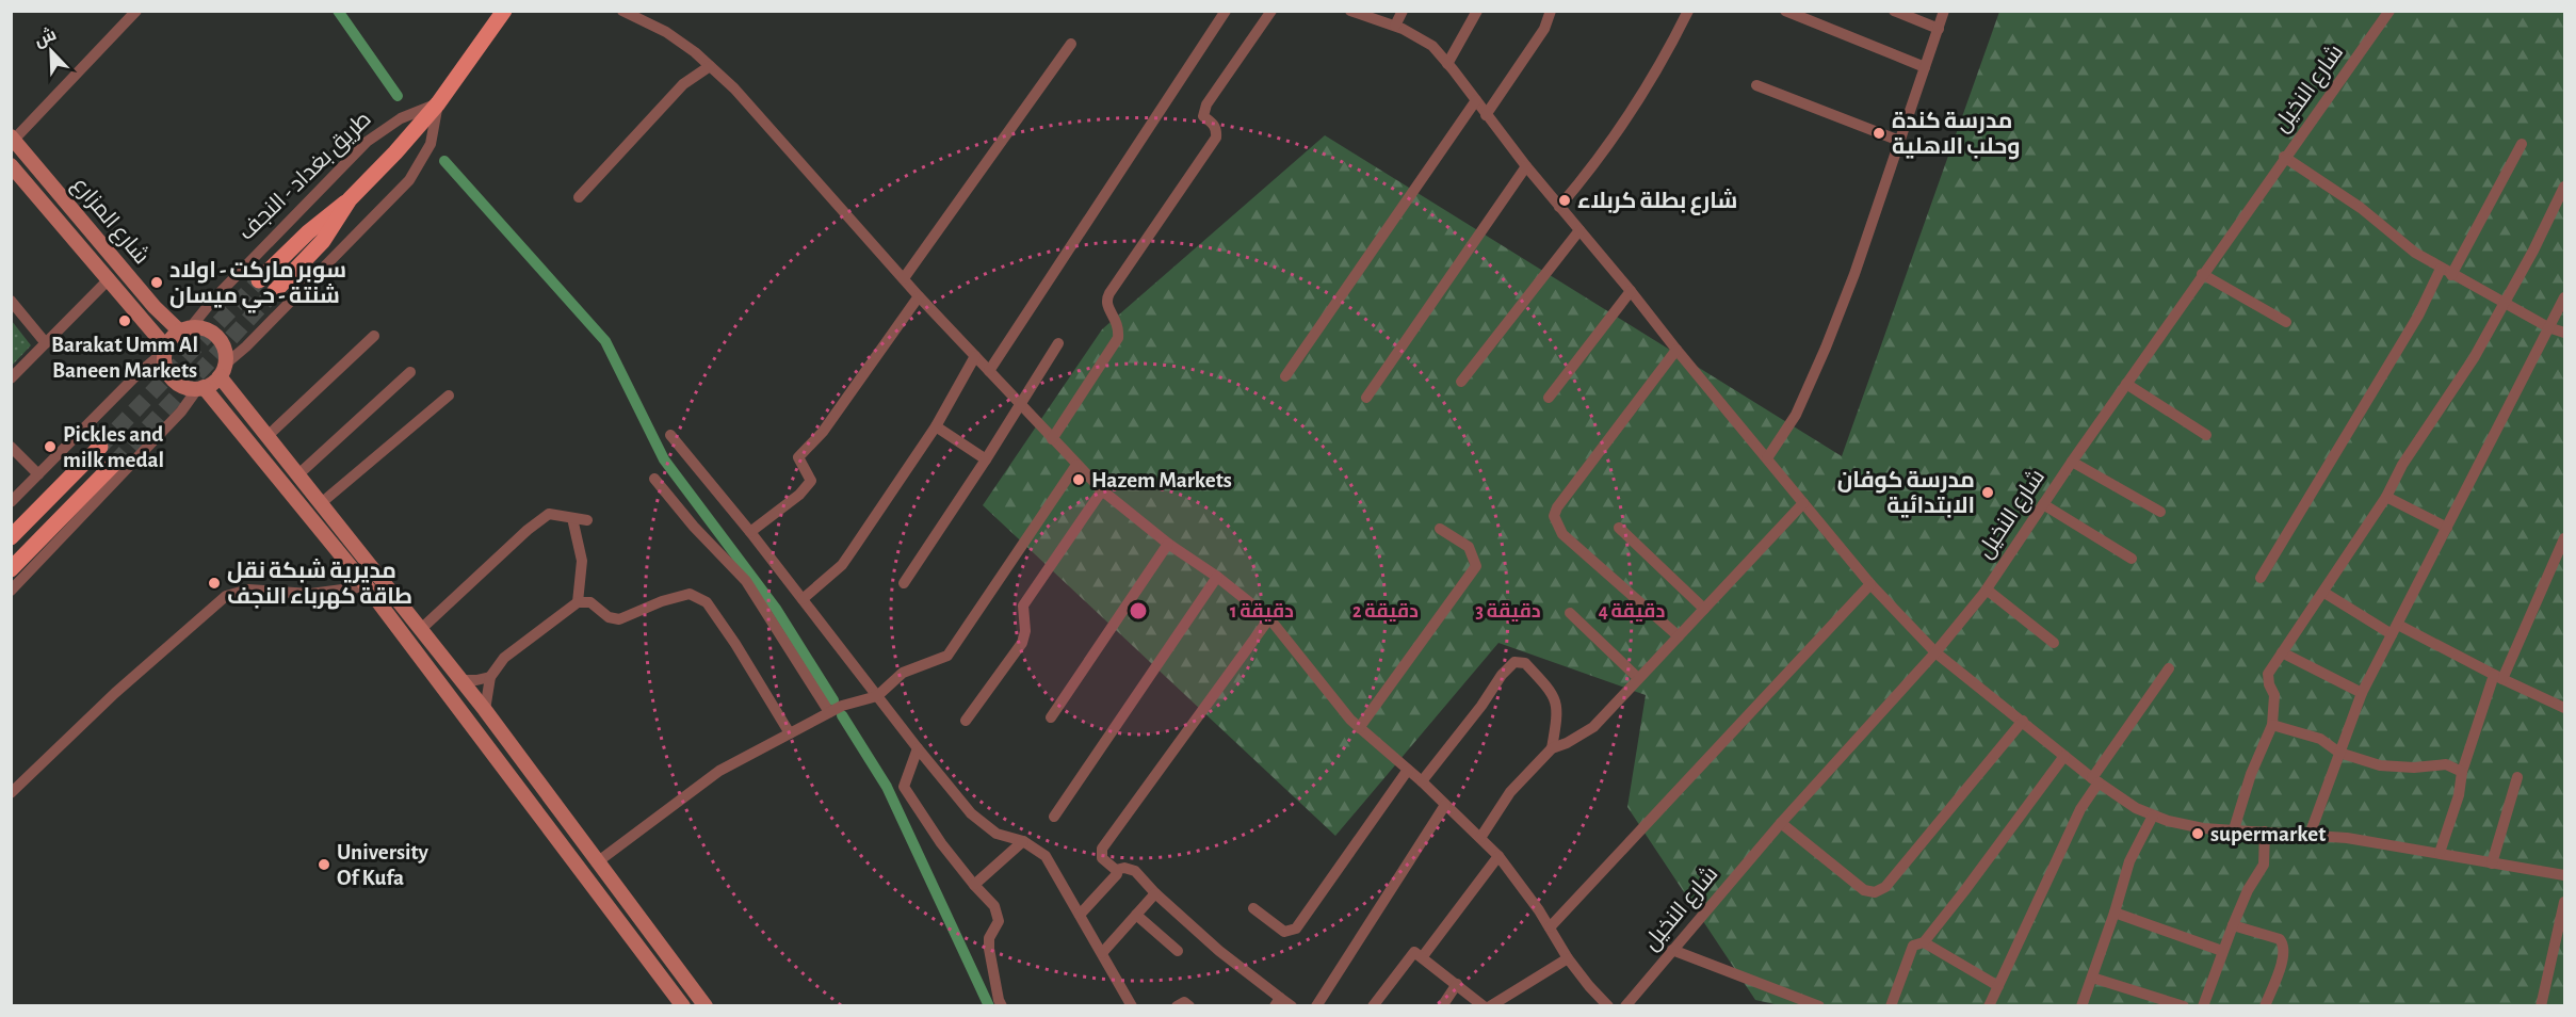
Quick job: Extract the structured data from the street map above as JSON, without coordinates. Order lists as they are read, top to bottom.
{
  "streets": {
    "main road": ["طريق بغداد - النجف", "شارع المزارع"],
    "street": ["شارع النخيل"]
  },
  "crossings": [
    ["طريق بغداد - النجف", "شارع المزارع"]
  ],
  "places": [
    "مدرسة كندة وحلب الاهلية",
    "شارع بطلة كربلاء",
    "سوبر ماركت - اولاد شنتة - حي ميسان",
    "Barakat Umm Al Baneen Markets",
    "Pickles and milk medal",
    "Hazem Markets",
    "مدرسة كوفان الابتدائية",
    "مديرية شبكة نقل طاقة كهرباء النجف",
    "supermarket",
    "University Of Kufa"
  ],
  "north": "top left",
  "rings": [
    "1 دقيقة",
    "2 دقيقة",
    "3 دقيقة",
    "4 دقيقة"
  ]
}
